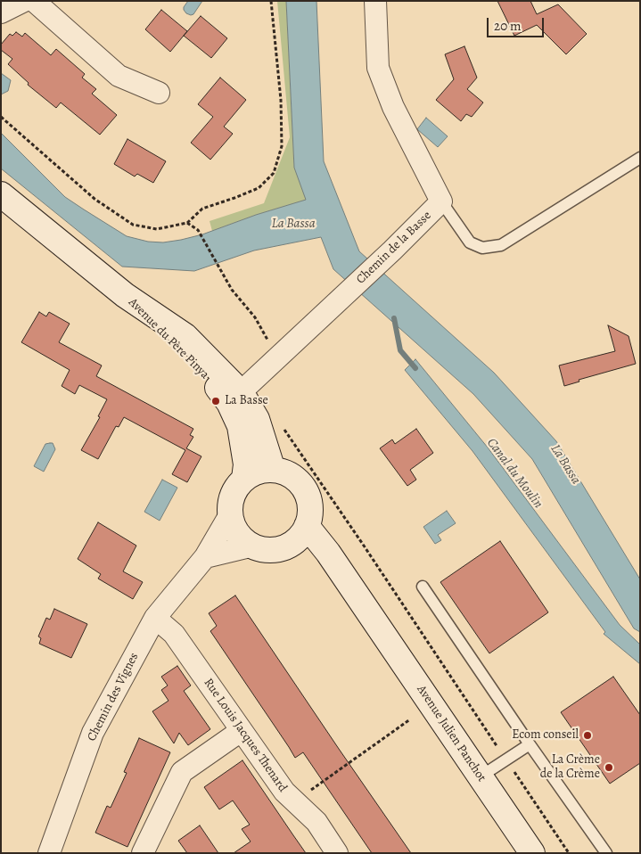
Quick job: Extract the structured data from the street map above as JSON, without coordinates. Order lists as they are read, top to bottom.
{
  "streets": {
    "main road": ["Avenue du Père Pinya", "Avenue Julien Panchot"],
    "street": ["Chemin de la Basse", "Chemin des Vignes", "Rue Louis Jacques Thenard"]
  },
  "crossings": [
    ["Chemin de la Basse", "Avenue du Père Pinya"],
    ["Avenue du Père Pinya", "Chemin des Vignes"],
    ["Avenue du Père Pinya", "Avenue Julien Panchot"],
    ["Chemin des Vignes", "Avenue Julien Panchot"],
    ["Chemin des Vignes", "Rue Louis Jacques Thenard"]
  ],
  "water": ["La Bassa", "Canal du Moulin"],
  "places": ["La Basse", "Ecom conseil", "La Crème de la Crème"],
  "scale_bar": "20 m"
}
